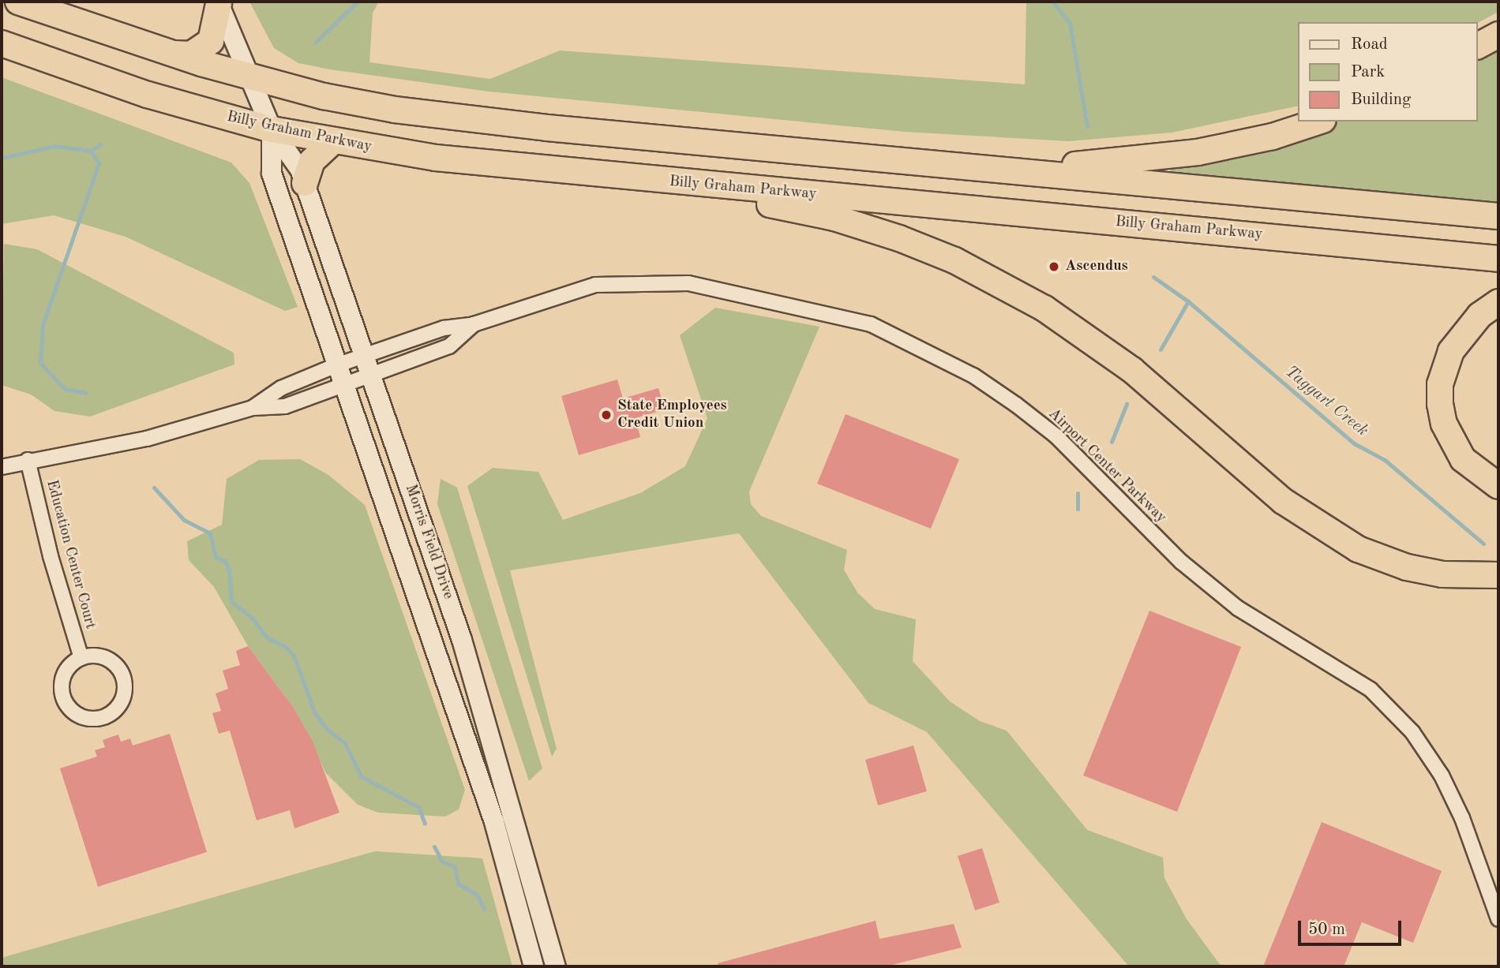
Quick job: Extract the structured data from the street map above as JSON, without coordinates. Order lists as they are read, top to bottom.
{
  "streets": {
    "highway": ["Billy Graham Parkway"],
    "street": ["Airport Center Parkway", "Morris Field Drive", "Education Center Court"]
  },
  "crossings": [
    ["Billy Graham Parkway", "Morris Field Drive"],
    ["Airport Center Parkway", "Morris Field Drive"]
  ],
  "water": ["Taggart Creek"],
  "places": ["Ascendus", "State Employees Credit Union"],
  "legend": ["Road", "Park", "Building"],
  "scale_bar": "50 m"
}
